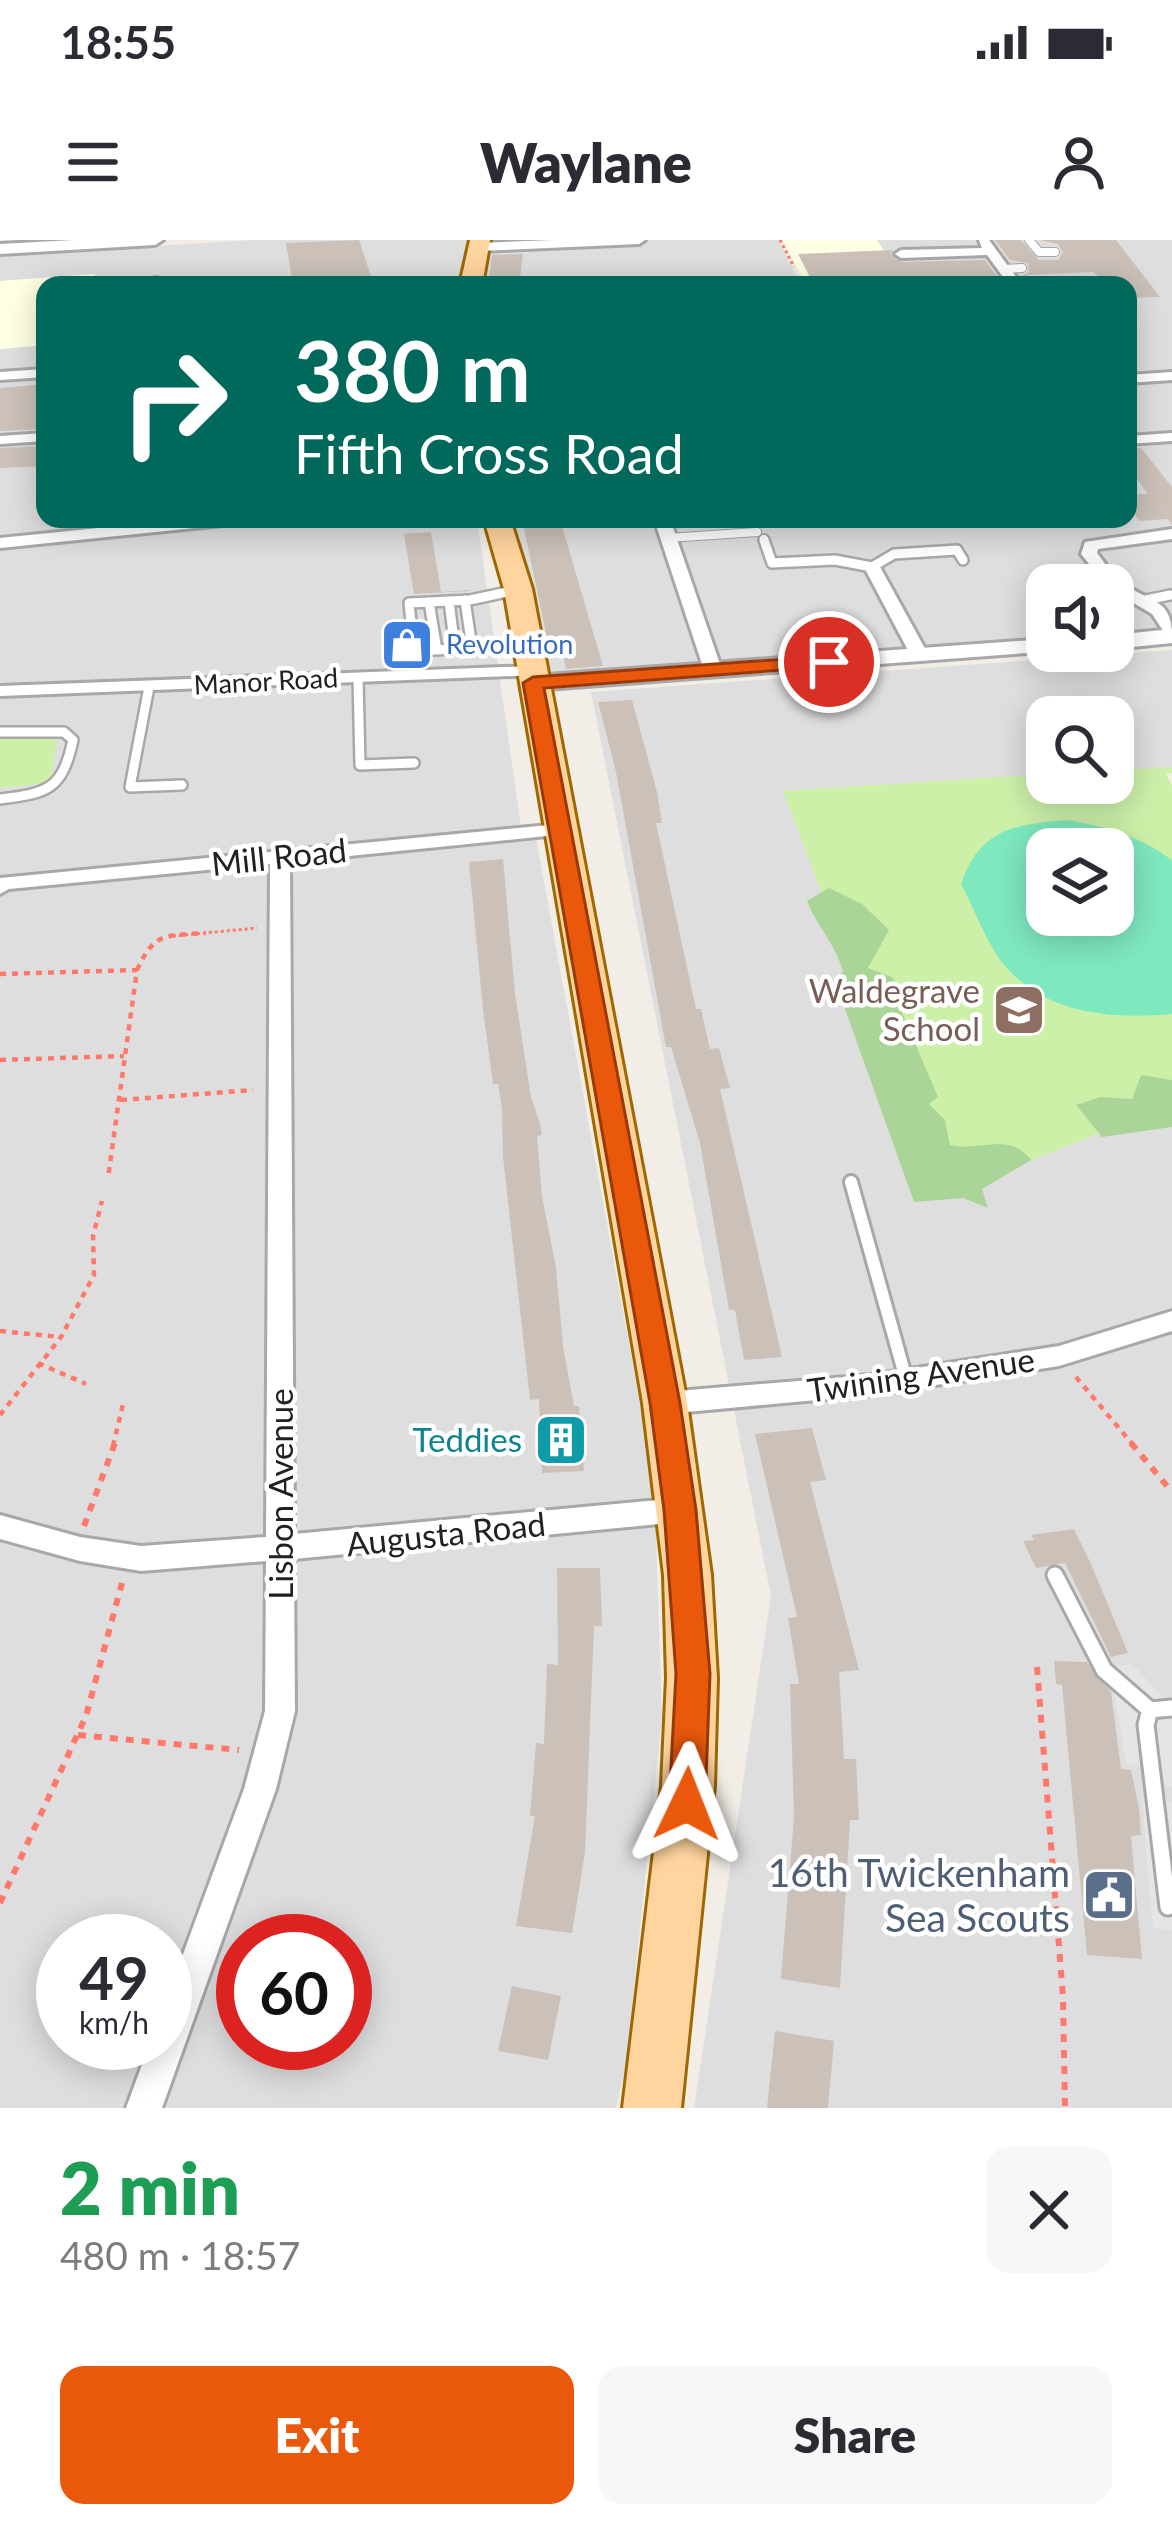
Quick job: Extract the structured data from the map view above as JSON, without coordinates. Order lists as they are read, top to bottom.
{
  "streets": {
    "street": [
      "Manor Road",
      "Mill Road",
      "Twining Avenue",
      "Lisbon Avenue",
      "Augusta Road"
    ]
  },
  "crossings": [
    ["Mill Road", "Lisbon Avenue"],
    ["Lisbon Avenue", "Augusta Road"]
  ],
  "places": {
    "shop": ["Revolution"],
    "school or university": ["Waldegrave School"],
    "building": ["Teddies"],
    "public building": ["16th Twickenham Sea Scouts"]
  },
  "page": {
    "status": "18:55",
    "header": "Waylane",
    "turn": ["380 m", "Fifth Cross Road"],
    "speed": "49 km/h",
    "limit": "60",
    "heading": ["2 min", "480 m · 18:57"],
    "buttons": ["Exit", "Share"]
  }
}
